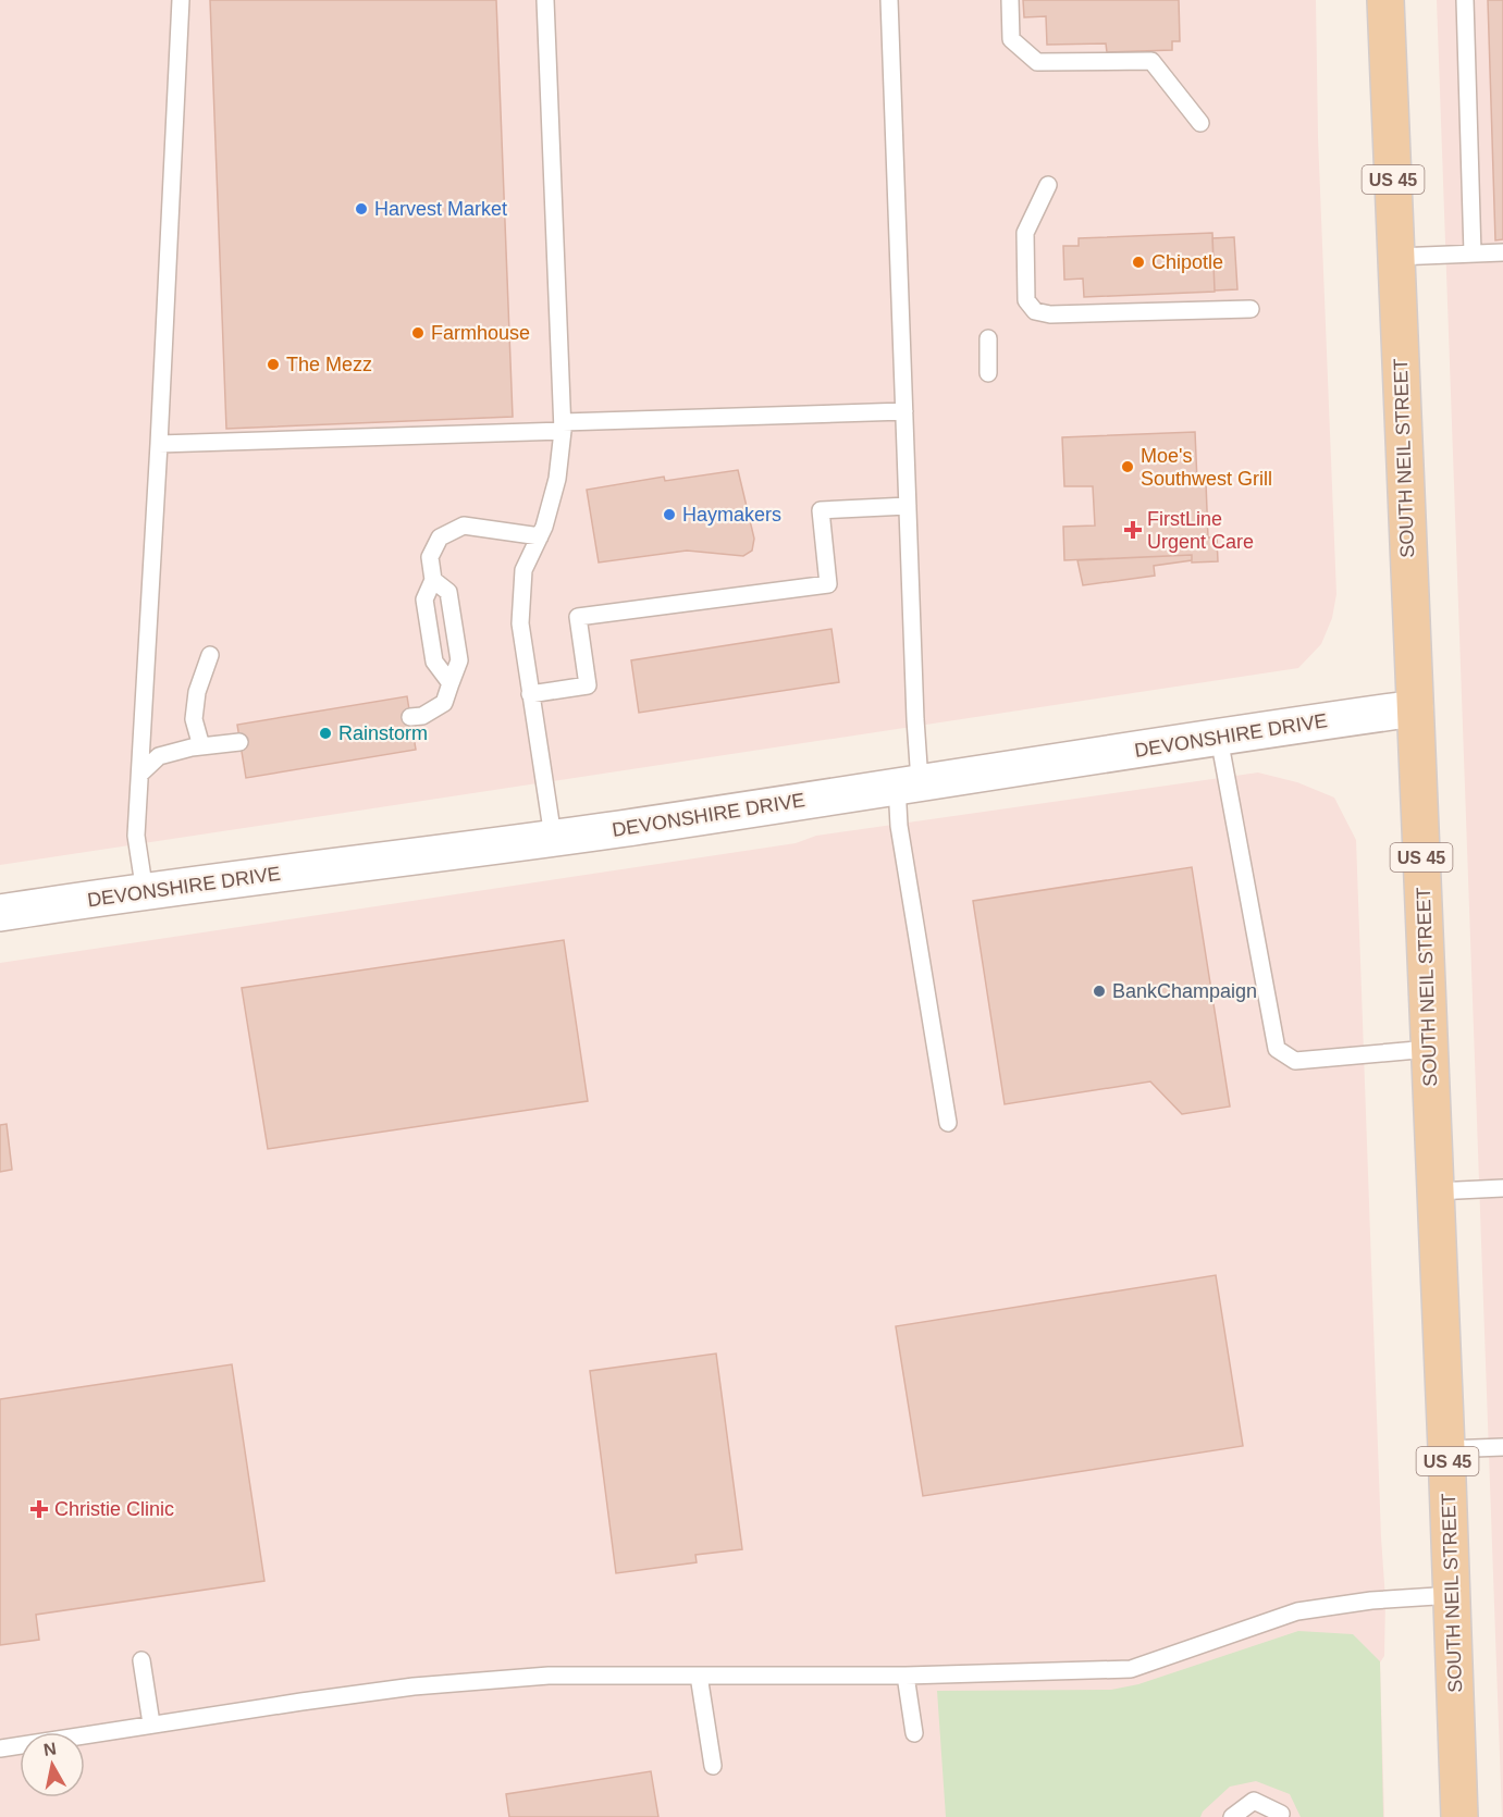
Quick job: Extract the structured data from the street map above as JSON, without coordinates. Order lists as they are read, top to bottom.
{
  "streets": {
    "main road": ["US 45", "SOUTH NEIL STREET"],
    "street": ["DEVONSHIRE DRIVE"]
  },
  "crossings": [
    ["SOUTH NEIL STREET", "DEVONSHIRE DRIVE"]
  ],
  "places": {
    "other": [
      "Harvest Market",
      "Chipotle",
      "Farmhouse",
      "The Mezz",
      "Moe's Southwest Grill",
      "Haymakers",
      "Rainstorm",
      "BankChampaign"
    ],
    "health": ["FirstLine Urgent Care", "Christie Clinic"]
  },
  "north": "top"
}
